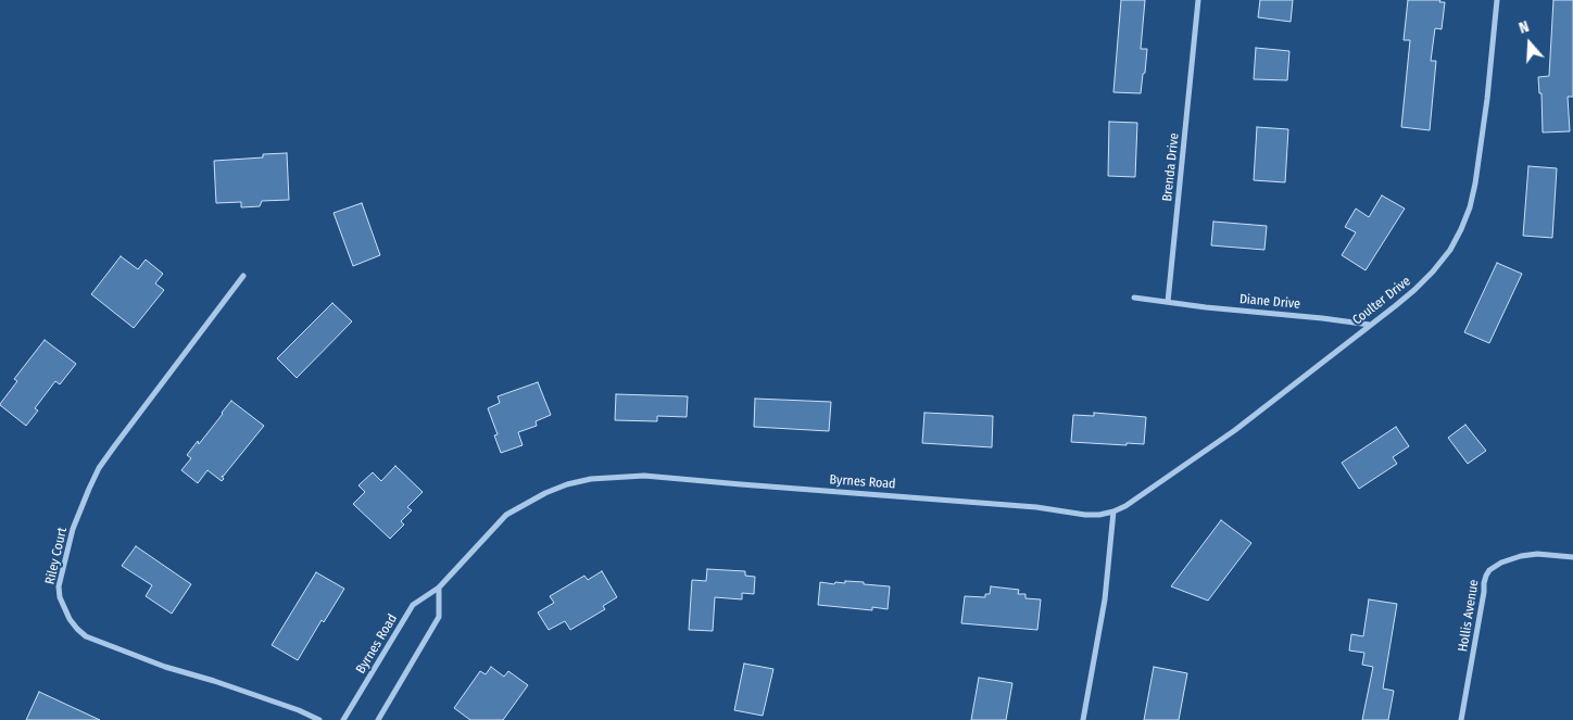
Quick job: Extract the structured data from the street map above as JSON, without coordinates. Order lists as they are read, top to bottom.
{
  "streets": {
    "street": [
      "Brenda Drive",
      "Coulter Drive",
      "Diane Drive",
      "Byrnes Road",
      "Riley Court",
      "Hollis Avenue"
    ]
  },
  "crossings": [
    ["Brenda Drive", "Diane Drive"],
    ["Coulter Drive", "Diane Drive"],
    ["Coulter Drive", "Byrnes Road"]
  ],
  "north": "top"
}
